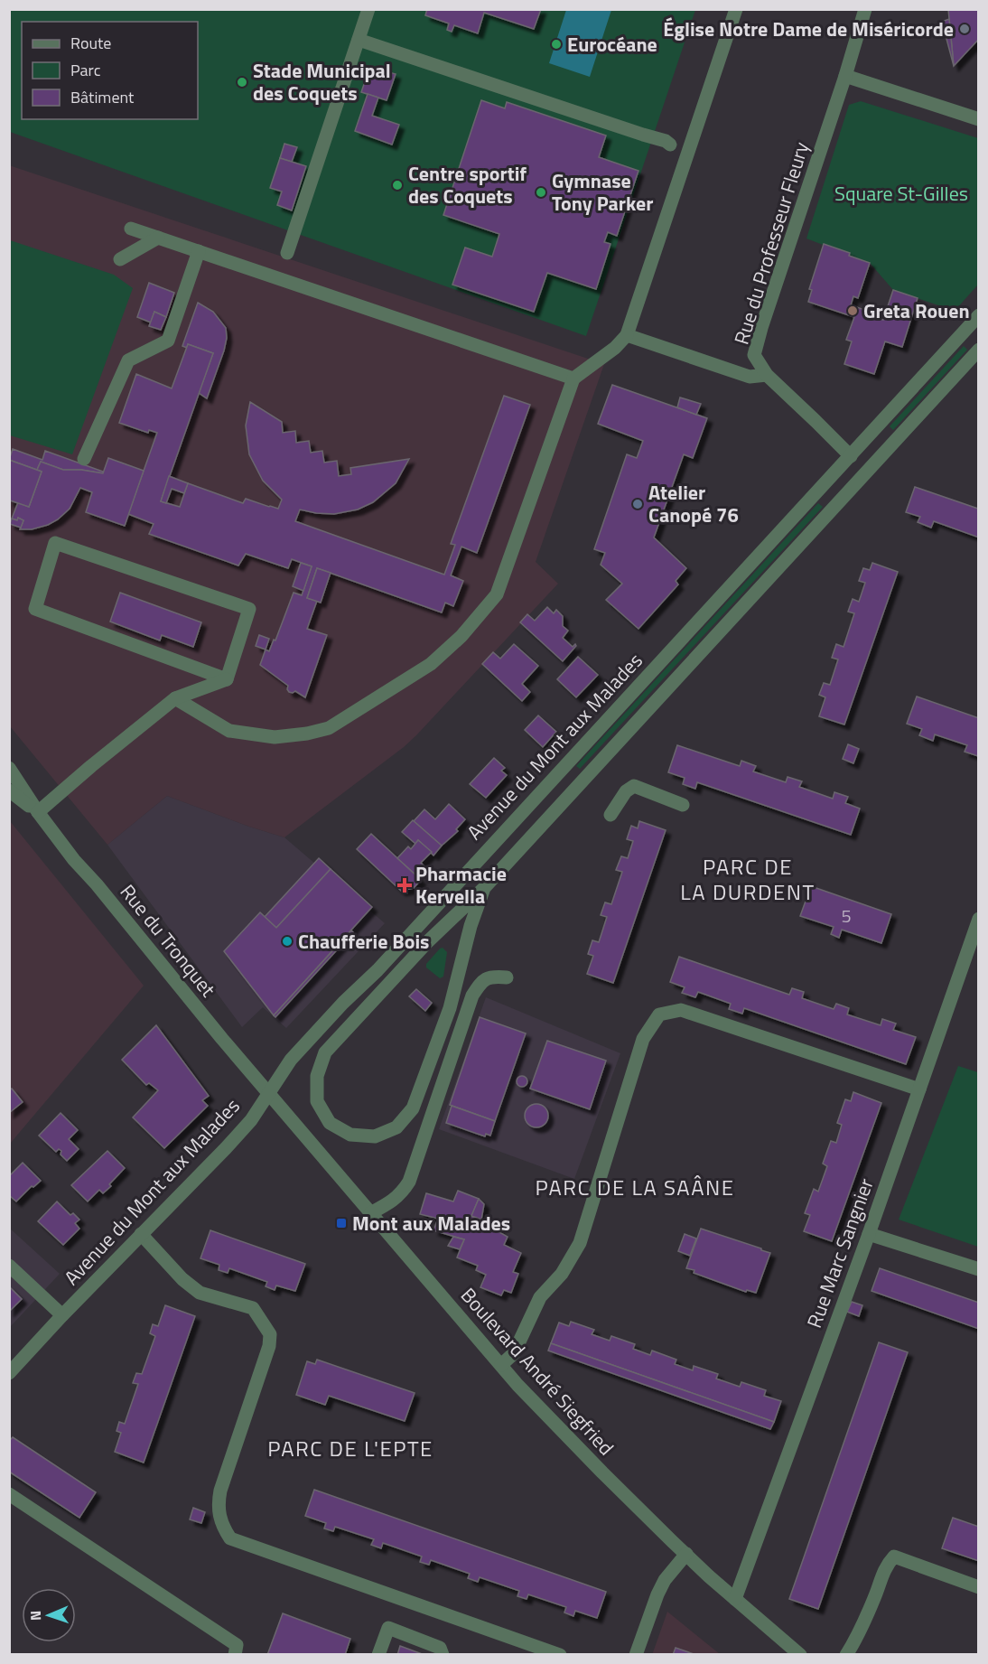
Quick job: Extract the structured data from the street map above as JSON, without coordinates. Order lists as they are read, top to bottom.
{
  "streets": {
    "street": [
      "Rue du Professeur Fleury",
      "Avenue du Mont aux Malades",
      "Rue du Tronquet",
      "Rue Marc Sangnier",
      "Boulevard André Siegfried"
    ]
  },
  "crossings": [
    ["Rue du Professeur Fleury", "Avenue du Mont aux Malades"],
    ["Avenue du Mont aux Malades", "Rue du Tronquet"],
    ["Avenue du Mont aux Malades", "Boulevard André Siegfried"],
    ["Rue du Tronquet", "Boulevard André Siegfried"],
    ["Rue Marc Sangnier", "Boulevard André Siegfried"]
  ],
  "districts": ["PARC DE LA DURDENT", "PARC DE LA SAÂNE", "PARC DE L'EPTE"],
  "parks": ["Square St-Gilles"],
  "places": {
    "other": [
      "Église Notre Dame de Miséricorde",
      "Eurocéane",
      "Stade Municipal des Coquets",
      "Centre sportif des Coquets",
      "Gymnase Tony Parker",
      "Greta Rouen",
      "Atelier Canopé 76",
      "Chaufferie Bois"
    ],
    "health": ["Pharmacie Kervella"],
    "transit": ["Mont aux Malades"]
  },
  "house_numbers": ["5"],
  "legend": ["Route", "Parc", "Bâtiment"],
  "north": "left"
}
